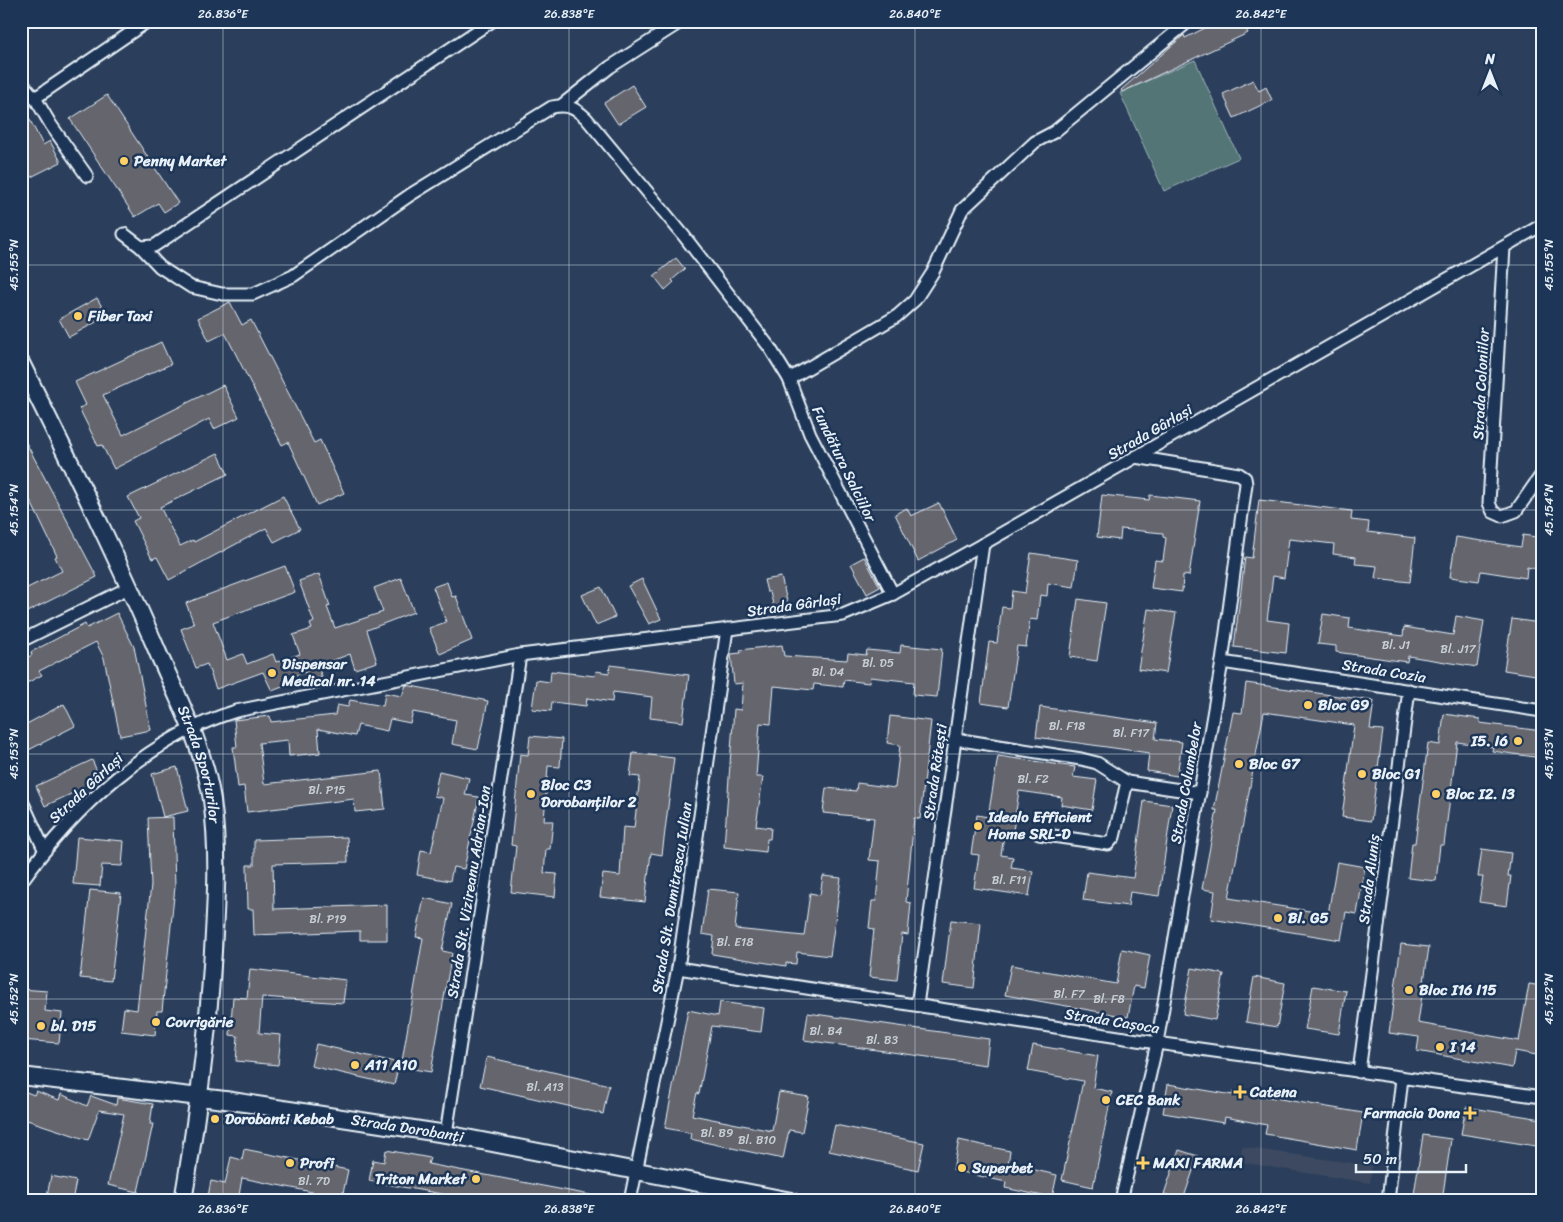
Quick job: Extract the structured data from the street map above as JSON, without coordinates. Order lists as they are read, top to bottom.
{
  "streets": {
    "main road": ["Strada Sporturilor", "Strada Dorobanți"],
    "street": [
      "Strada Coloniilor",
      "Strada Gârlași",
      "Fundătura Salciilor",
      "Strada Cozia",
      "Strada Rătești",
      "Strada Columbelor",
      "Strada Aluniș",
      "Strada Slt. Vizireanu Adrian-Ion",
      "Strada Slt. Dumitrescu Iulian",
      "Strada Cașoca"
    ]
  },
  "crossings": [
    ["Strada Coloniilor", "Strada Gârlași"],
    ["Strada Gârlași", "Fundătura Salciilor"],
    ["Strada Gârlași", "Strada Sporturilor"],
    ["Strada Gârlași", "Strada Rătești"],
    ["Strada Gârlași", "Strada Columbelor"],
    ["Strada Gârlași", "Strada Slt. Vizireanu Adrian-Ion"],
    ["Strada Gârlași", "Strada Slt. Dumitrescu Iulian"],
    ["Strada Cozia", "Strada Columbelor"],
    ["Strada Cozia", "Strada Aluniș"],
    ["Strada Sporturilor", "Strada Dorobanți"],
    ["Strada Rătești", "Strada Cașoca"],
    ["Strada Columbelor", "Strada Cașoca"],
    ["Strada Aluniș", "Strada Cașoca"],
    ["Strada Slt. Vizireanu Adrian-Ion", "Strada Dorobanți"],
    ["Strada Slt. Dumitrescu Iulian", "Strada Cașoca"],
    ["Strada Slt. Dumitrescu Iulian", "Strada Dorobanți"]
  ],
  "places": {
    "other": [
      "Penny Market",
      "Fiber Taxi",
      "Dispensar Medical nr. 14",
      "Bloc G9",
      "I5. I6",
      "Bloc G7",
      "Bloc G1",
      "Bloc C3 Dorobanților 2",
      "Bloc I2. I3",
      "Idealo Efficient Home SRL-D",
      "Bl. G5",
      "Bloc I16 I15",
      "Covrigărie",
      "bl. D15",
      "I 14",
      "A11 A10",
      "CEC Bank",
      "Dorobanti Kebab",
      "Profi",
      "Superbet",
      "Triton Market"
    ],
    "health": ["Catena", "Farmacia Dona", "MAXI FARMA"]
  },
  "house_numbers": [
    "Bl. J1",
    "Bl. J17",
    "Bl. D5",
    "Bl. D4",
    "Bl. F18",
    "Bl. F17",
    "Bl. F2",
    "Bl. P15",
    "Bl. F11",
    "Bl. P19",
    "Bl. E18",
    "Bl. F7",
    "Bl. F8",
    "Bl. B4",
    "Bl. B3",
    "Bl. A13",
    "Bl. B9",
    "Bl. B10",
    "Bl. 7D"
  ],
  "scale_bar": "50 m",
  "north": "top",
  "coordinates": [
    "26.836°E",
    "26.838°E",
    "26.840°E",
    "26.842°E",
    "45.155°N",
    "45.154°N",
    "45.153°N",
    "45.152°N"
  ]
}
